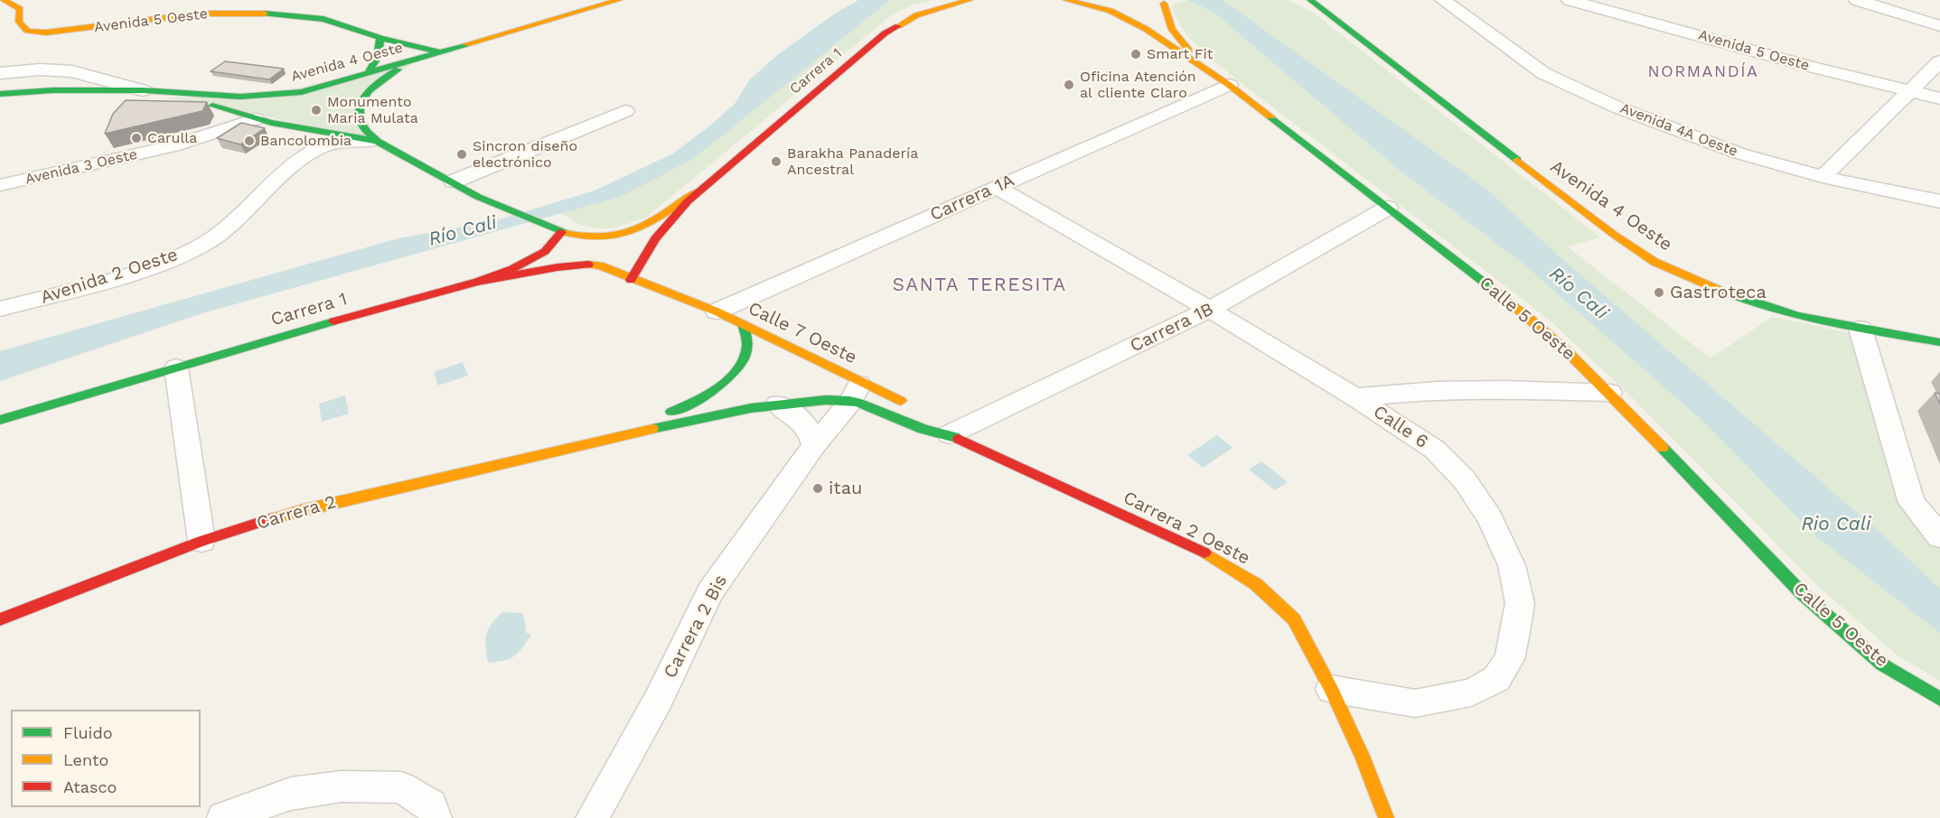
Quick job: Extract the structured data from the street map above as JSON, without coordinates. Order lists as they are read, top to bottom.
{
  "streets": {
    "main road": [
      "Avenida 5 Oeste",
      "Avenida 4 Oeste",
      "Carrera 1",
      "Calle 5 Oeste",
      "Calle 7 Oeste",
      "Carrera 2",
      "Carrera 2 Oeste"
    ],
    "street": [
      "Avenida 4A Oeste",
      "Avenida 3 Oeste",
      "Carrera 1A",
      "Avenida 2 Oeste",
      "Carrera 1B",
      "Calle 6",
      "Carrera 2 Bis"
    ]
  },
  "crossings": [
    ["Avenida 5 Oeste", "Avenida 4 Oeste"],
    ["Avenida 4 Oeste", "Avenida 3 Oeste"],
    ["Avenida 4 Oeste", "Avenida 2 Oeste"],
    ["Carrera 1", "Calle 7 Oeste"],
    ["Carrera 1A", "Calle 5 Oeste"],
    ["Carrera 1A", "Calle 7 Oeste"],
    ["Carrera 1A", "Calle 6"],
    ["Calle 5 Oeste", "Carrera 1B"],
    ["Carrera 1B", "Calle 6"],
    ["Carrera 1B", "Carrera 2 Oeste"],
    ["Calle 7 Oeste", "Carrera 2"],
    ["Calle 7 Oeste", "Carrera 2 Oeste"],
    ["Calle 7 Oeste", "Carrera 2 Bis"],
    ["Calle 6", "Carrera 2 Oeste"],
    ["Carrera 2", "Carrera 2 Oeste"],
    ["Carrera 2", "Carrera 2 Bis"],
    ["Carrera 2 Oeste", "Carrera 2 Bis"]
  ],
  "districts": ["NORMANDÍA", "SANTA TERESITA"],
  "water": ["Río Cali", "Rio Cali"],
  "places": [
    "Smart Fit",
    "Oficina Atención al cliente Claro",
    "Monumento Maria Mulata",
    "Carulla",
    "Bancolombia",
    "Sincron diseño electrónico",
    "Barakha Panadería Ancestral",
    "Gastroteca",
    "itau"
  ],
  "legend": ["Fluido", "Lento", "Atasco"]
}
